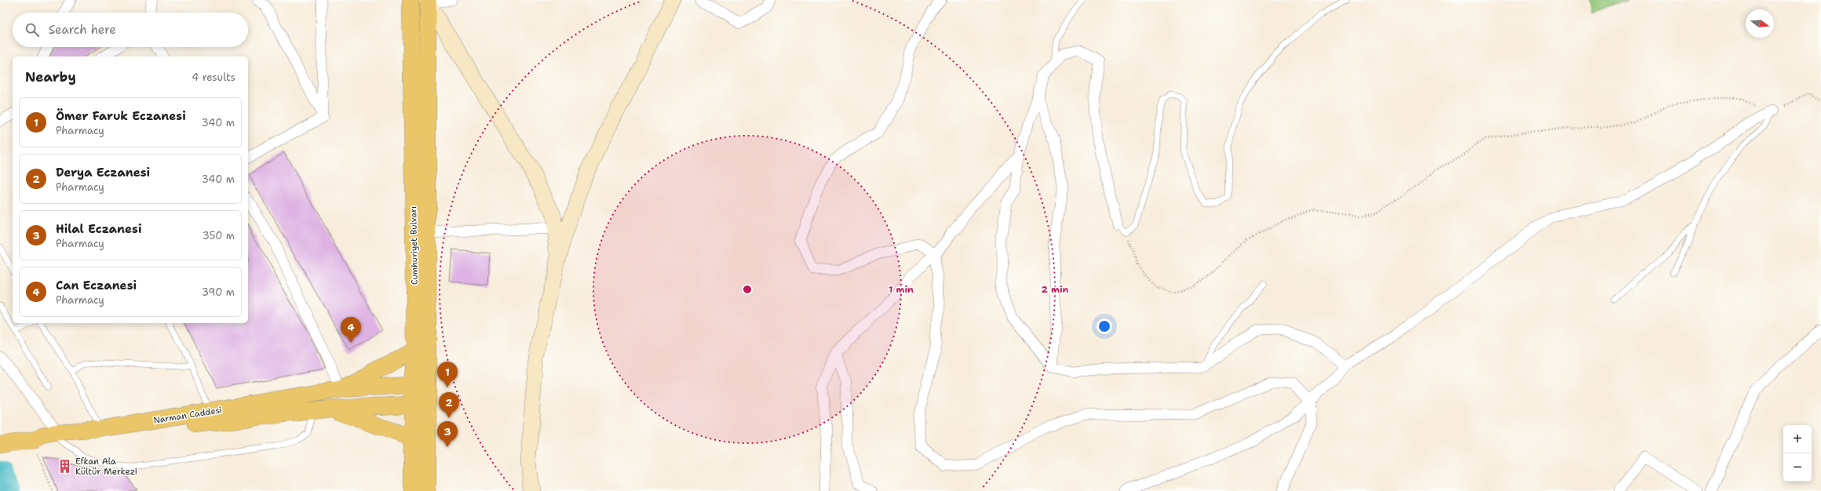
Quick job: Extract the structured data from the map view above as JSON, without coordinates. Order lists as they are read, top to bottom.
{
  "streets": {
    "main road": ["Cumhuriyet Bulvarı", "Narman Caddesi"]
  },
  "crossings": [
    ["Cumhuriyet Bulvarı", "Narman Caddesi"]
  ],
  "places": {
    "building": ["Efkan Ala Kültür Merkezi"]
  },
  "north": "right",
  "page": {
    "search": "Search here",
    "heading": ["Nearby", "4 results"],
    "list": [
      {
        "mark": "1",
        "name": "Ömer Faruk Eczanesi",
        "note": "Pharmacy",
        "value": "340 m"
      },
      {
        "mark": "2",
        "name": "Derya Eczanesi",
        "note": "Pharmacy",
        "value": "340 m"
      },
      {
        "mark": "3",
        "name": "Hilal Eczanesi",
        "note": "Pharmacy",
        "value": "350 m"
      },
      {
        "mark": "4",
        "name": "Can Eczanesi",
        "note": "Pharmacy",
        "value": "390 m"
      }
    ],
    "pins": [
      "4",
      "1",
      "2",
      "3"
    ],
    "map_buttons": ["+", "−"]
  },
  "rings": ["1 min", "2 min"]
}
